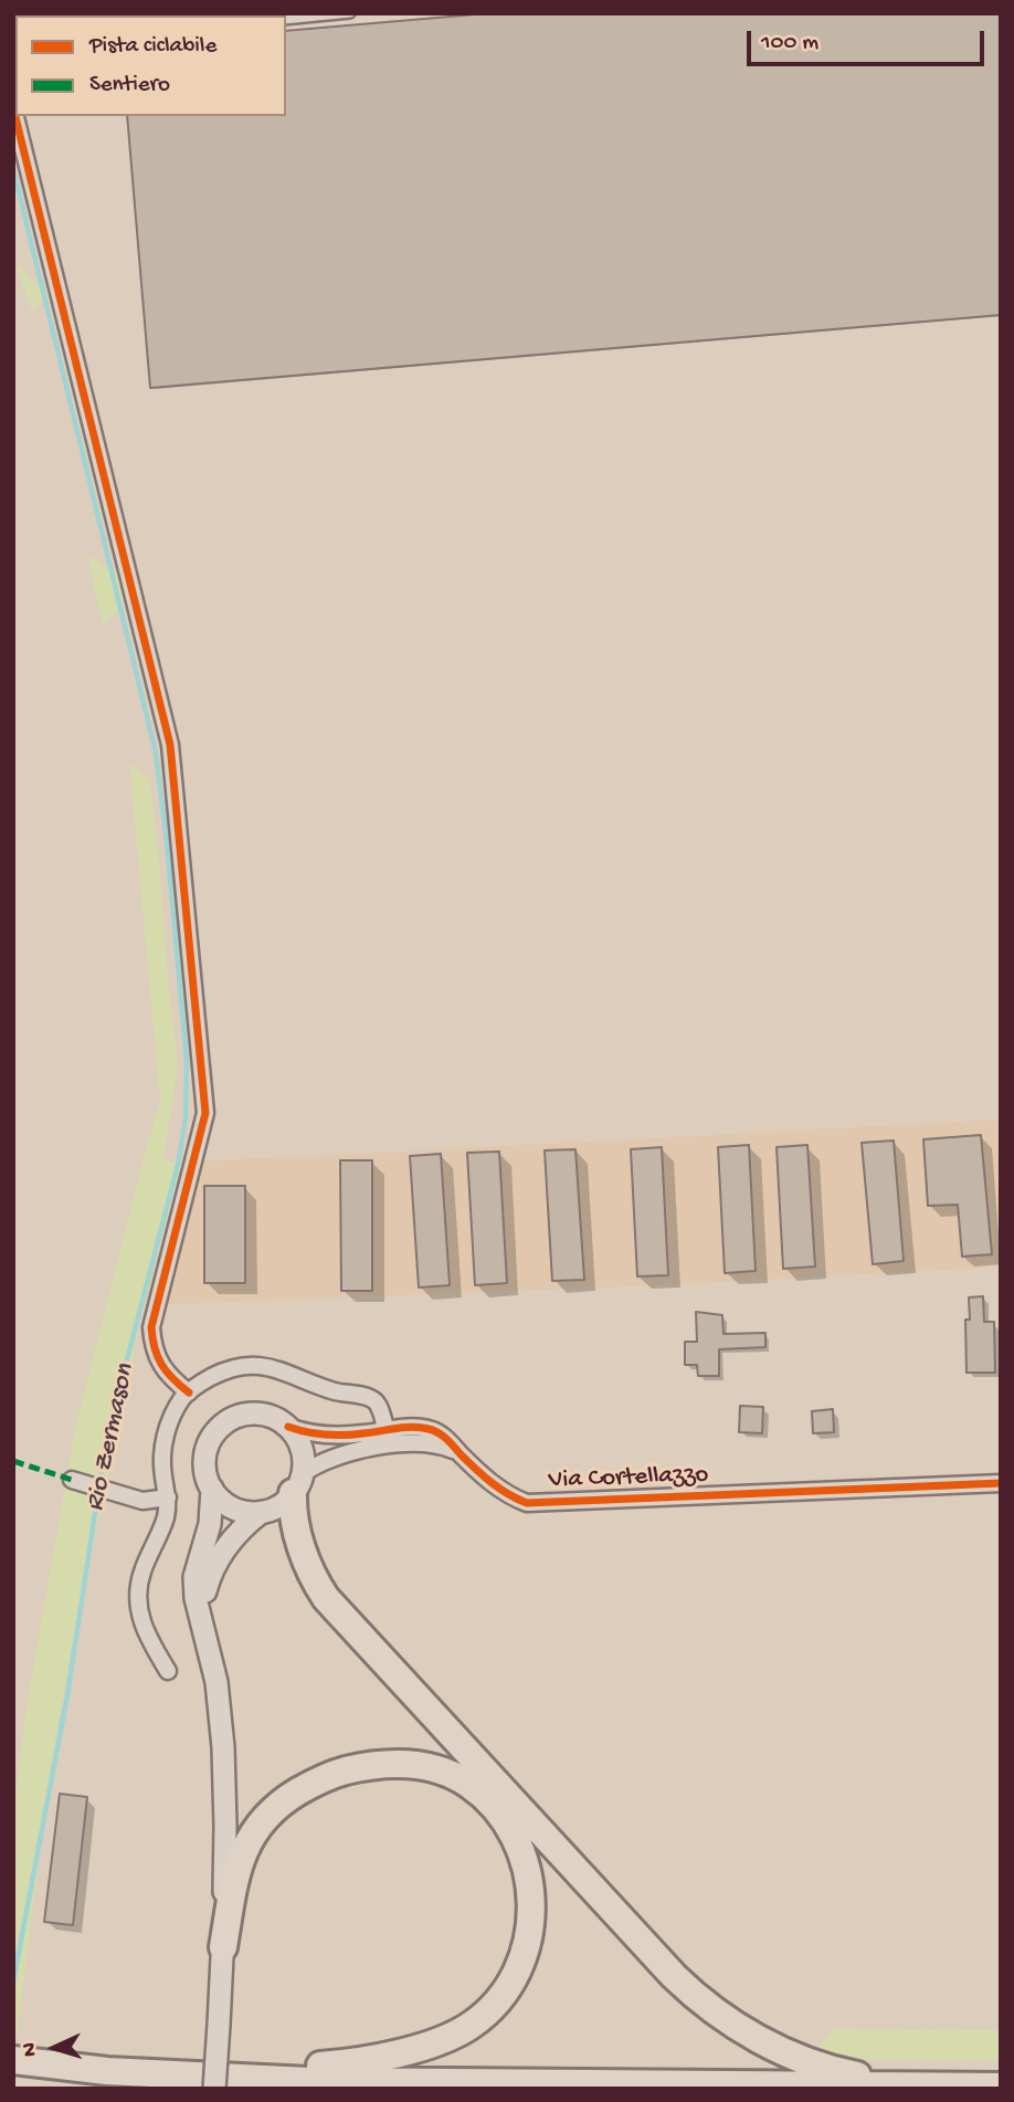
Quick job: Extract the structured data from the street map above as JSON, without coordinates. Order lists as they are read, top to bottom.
{
  "streets": {
    "street": ["Via Cortellazzo"]
  },
  "water": ["Rio Zermason"],
  "legend": ["Pista ciclabile", "Sentiero"],
  "scale_bar": "100 m",
  "north": "left"
}
